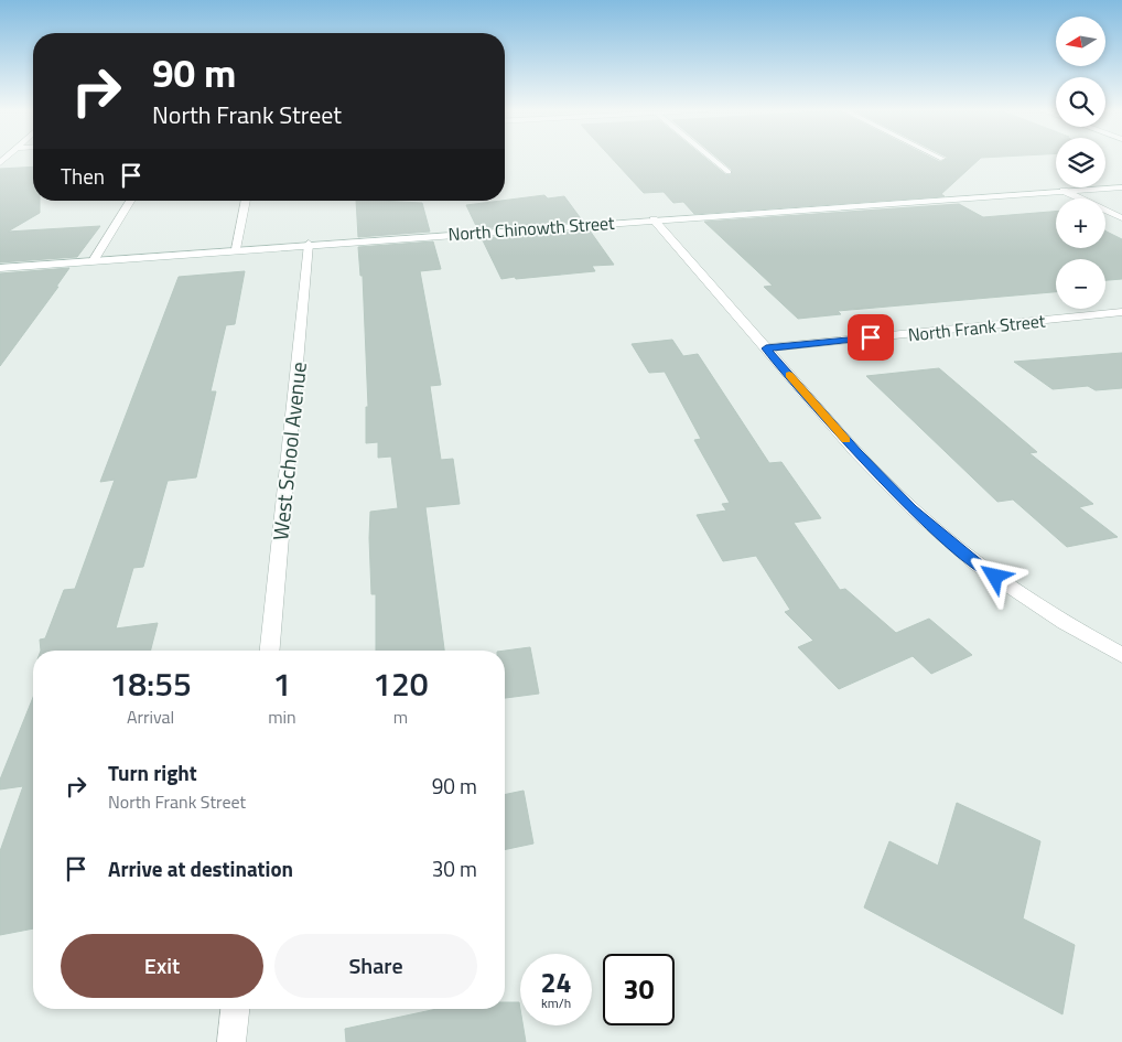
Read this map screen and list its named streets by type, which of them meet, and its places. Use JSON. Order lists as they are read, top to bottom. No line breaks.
{"streets":{"street":["North Chinowth Street","North Frank Street","West School Avenue"]},"crossings":[["North Chinowth Street","West School Avenue"]],"north":"left","page":{"map_buttons":["+","−"],"turn":["90 m","North Frank Street"],"then":"Then","eta":["18:55","Arrival","1","min","120","m"],"list":[{"name":"Turn right","note":"North Frank Street","value":"90 m"},{"name":"Arrive at destination","value":"30 m"}],"buttons":["Exit","Share"],"speed":"24 km/h","limit":"30"}}
